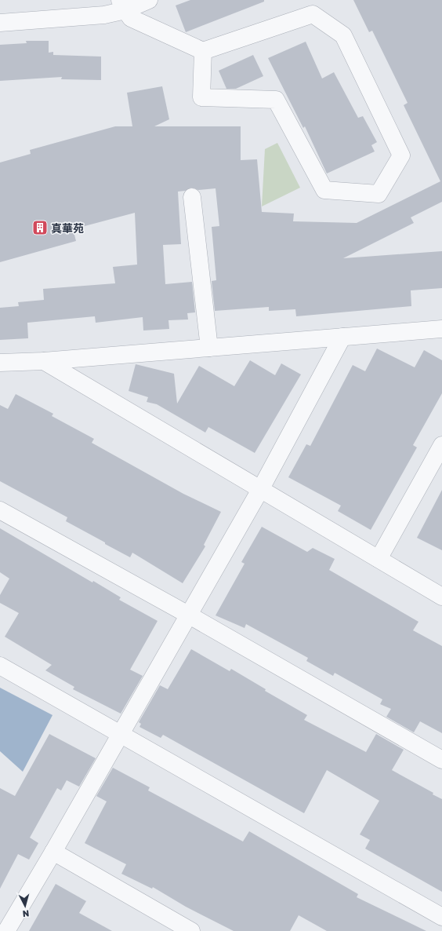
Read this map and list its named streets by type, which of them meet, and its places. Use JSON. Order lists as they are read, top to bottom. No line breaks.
{"places":{"building":["真華苑"]},"north":"bottom"}
